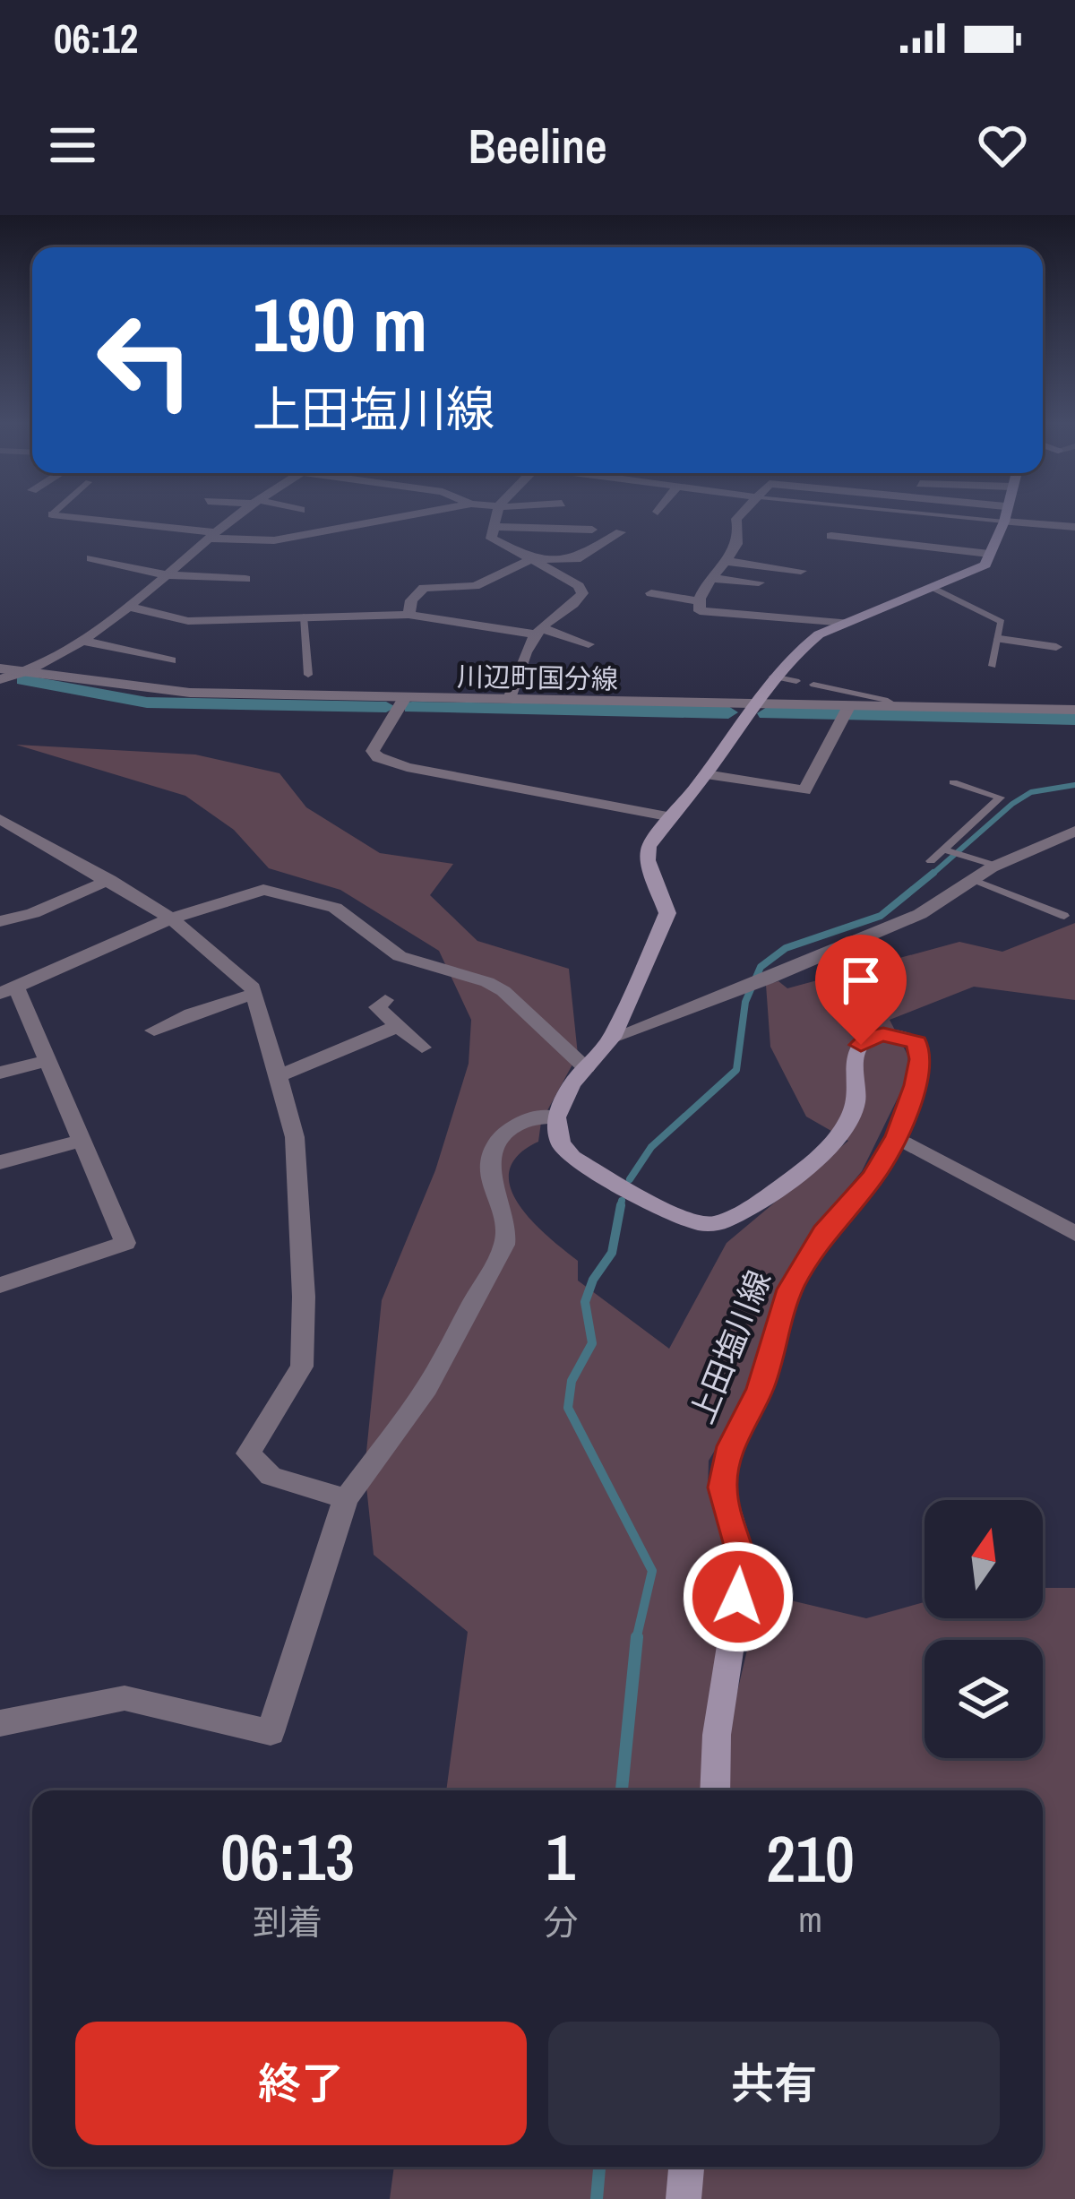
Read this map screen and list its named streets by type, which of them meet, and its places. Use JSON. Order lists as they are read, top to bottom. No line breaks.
{"streets":{"main road":["上田塩川線"],"street":["川辺町国分線"]},"north":"top","page":{"status":"06:12","header":"Beeline","turn":["190 m","上田塩川線"],"eta":["06:13","到着","1","分","210","m"],"buttons":["終了","共有"]}}
